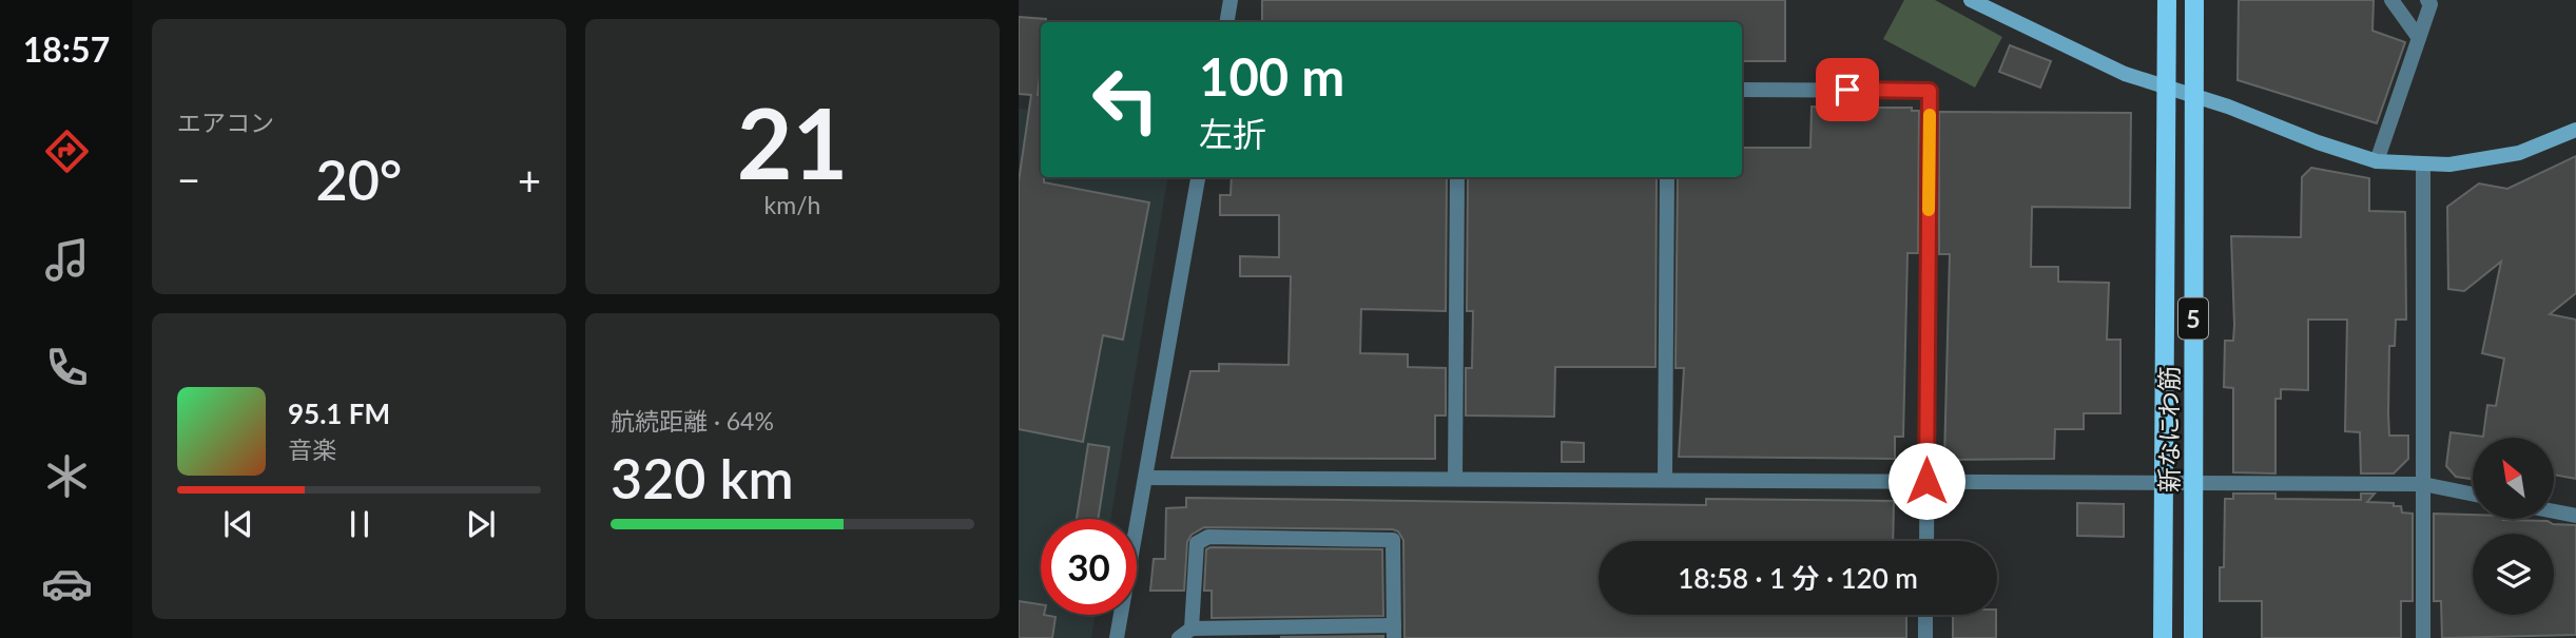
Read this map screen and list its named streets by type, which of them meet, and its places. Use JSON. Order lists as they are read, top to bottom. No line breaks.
{"streets":{"main road":["5","新なにわ筋"]},"north":"top left","page":{"tabs":"18:57","tile":["エアコン",["21","km/h"],["航続距離 · 64%","320 km"]],"turn":["100 m","左折"],"heat":["−","20°","+"],"song":["95.1 FM","音楽"],"limit":"30","trip":"18:58 · 1 分 · 120 m"}}
